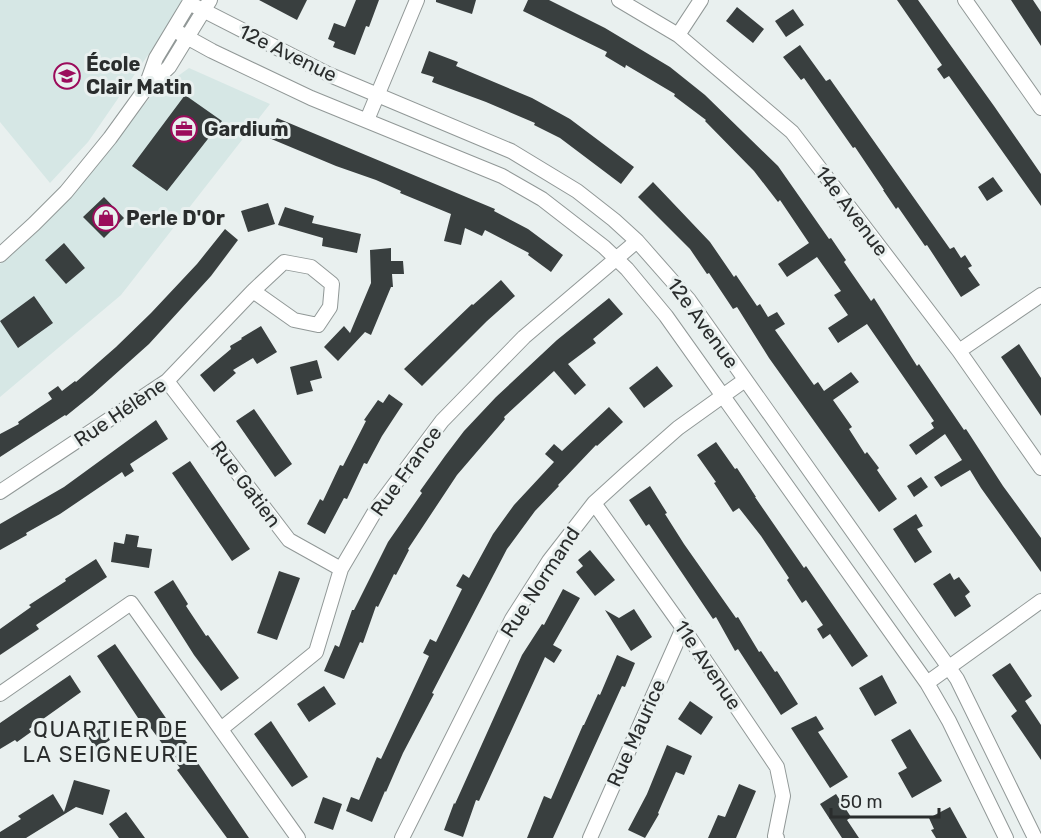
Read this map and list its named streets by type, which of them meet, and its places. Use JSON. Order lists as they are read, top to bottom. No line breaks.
{"streets":{"street":["12e Avenue","14e Avenue","Rue Hélène","Rue France","Rue Gatien","Rue Normand","11e Avenue","Rue Maurice"]},"crossings":[["12e Avenue","Rue France"],["12e Avenue","Rue Normand"],["Rue Hélène","Rue Gatien"],["Rue France","Rue Gatien"],["Rue Normand","11e Avenue"],["11e Avenue","Rue Maurice"]],"districts":["QUARTIER DE LA SEIGNEURIE"],"places":{"school or university":["École Clair Matin"],"office":["Gardium"],"shop":["Perle D'Or"]},"scale_bar":"50 m"}
